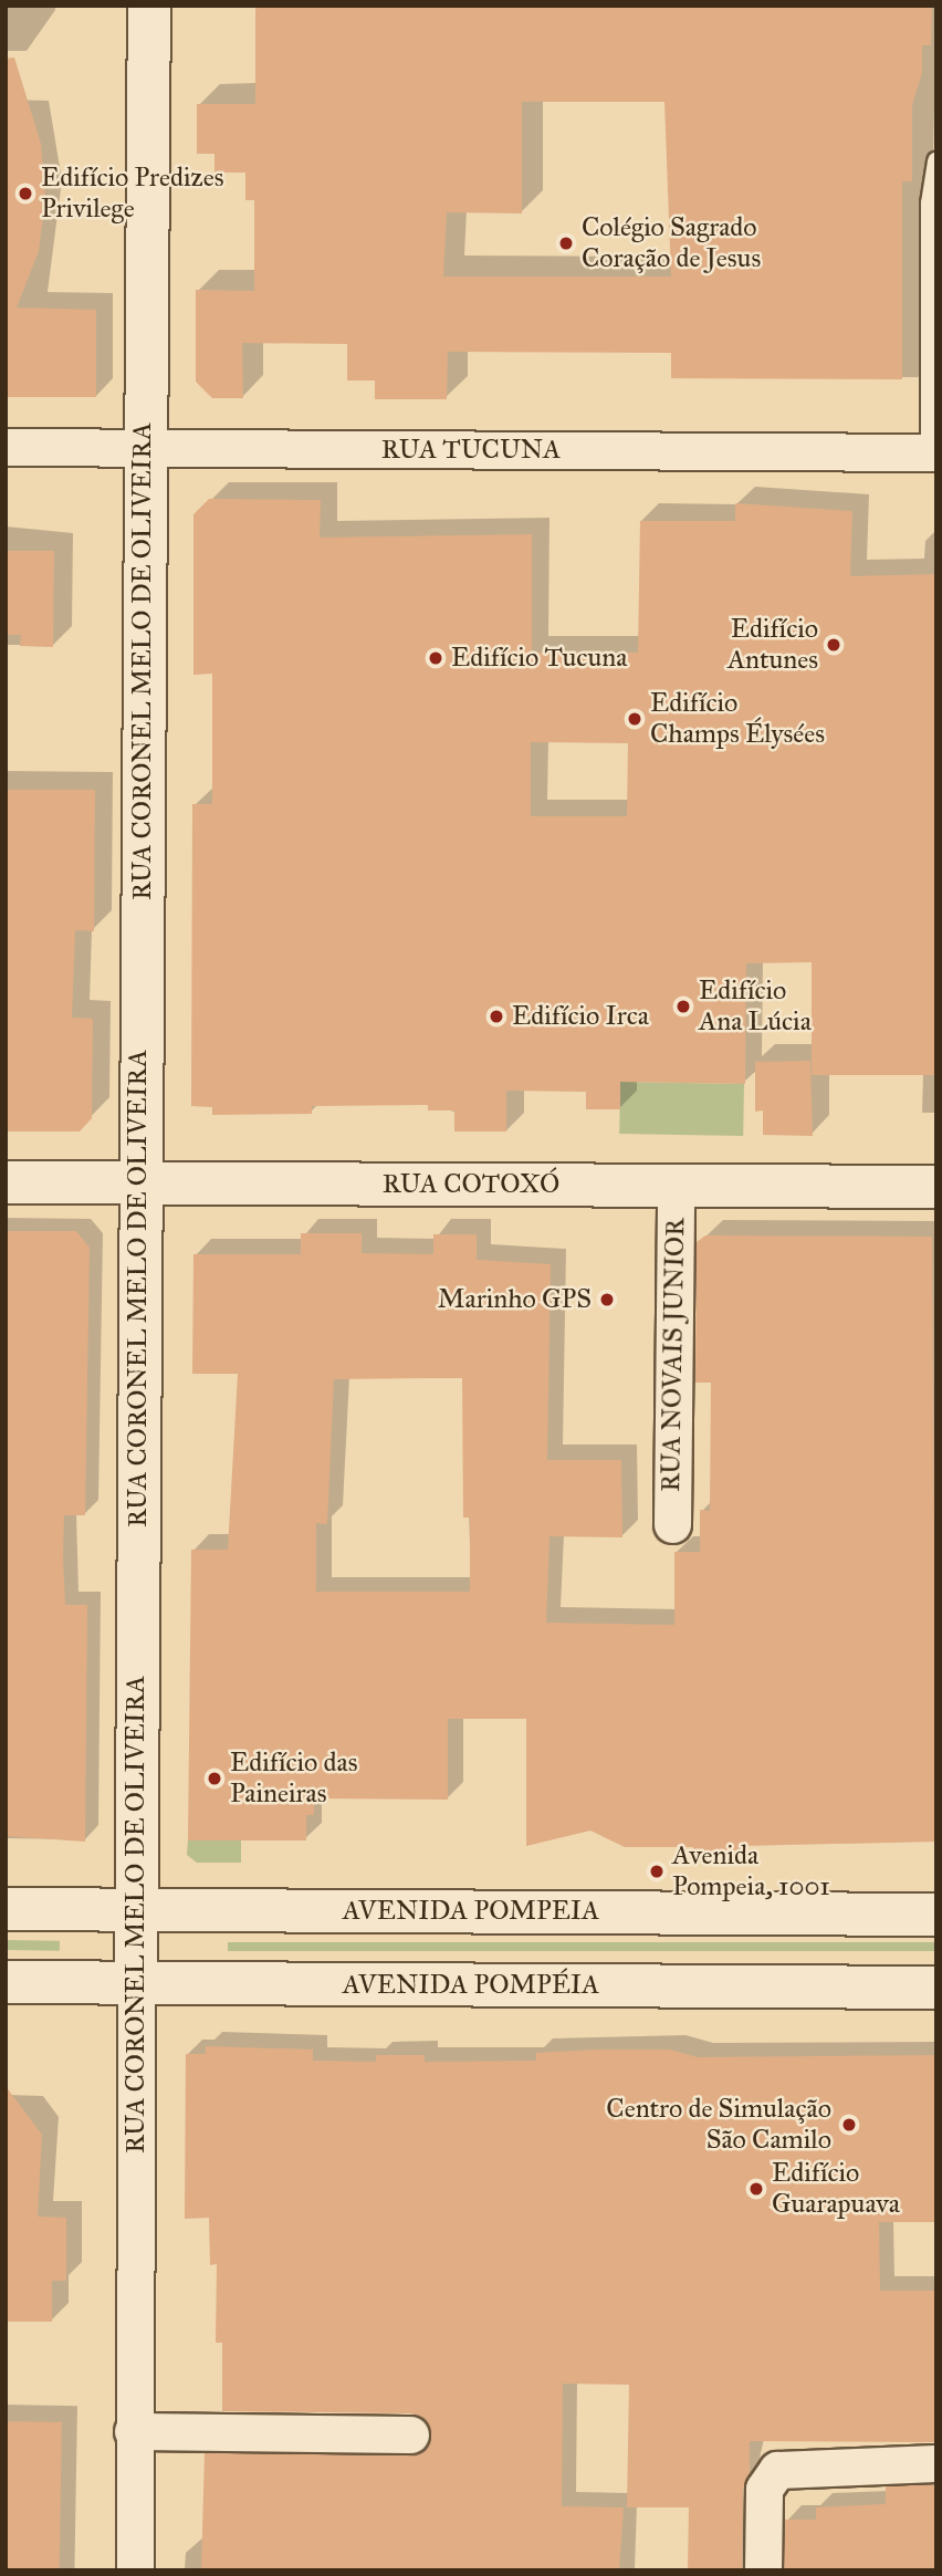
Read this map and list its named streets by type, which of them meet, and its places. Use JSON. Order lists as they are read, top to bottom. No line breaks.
{"streets":{"street":["RUA TUCUNA","RUA CORONEL MELO DE OLIVEIRA","RUA COTOXÓ","RUA NOVAIS JUNIOR","AVENIDA POMPEIA","AVENIDA POMPÉIA"]},"crossings":[["RUA TUCUNA","RUA CORONEL MELO DE OLIVEIRA"],["RUA CORONEL MELO DE OLIVEIRA","RUA COTOXÓ"],["RUA CORONEL MELO DE OLIVEIRA","AVENIDA POMPEIA"],["RUA CORONEL MELO DE OLIVEIRA","AVENIDA POMPÉIA"],["RUA COTOXÓ","RUA NOVAIS JUNIOR"]],"places":["Edifício Predizes Privilege","Colégio Sagrado Coração de Jesus","Edifício Antunes","Edifício Tucuna","Edifício Champs Élysées","Edifício Ana Lúcia","Edifício Irca","Marinho GPS","Edifício das Paineiras","Avenida Pompeia, 1001","Centro de Simulação São Camilo","Edifício Guarapuava"]}
